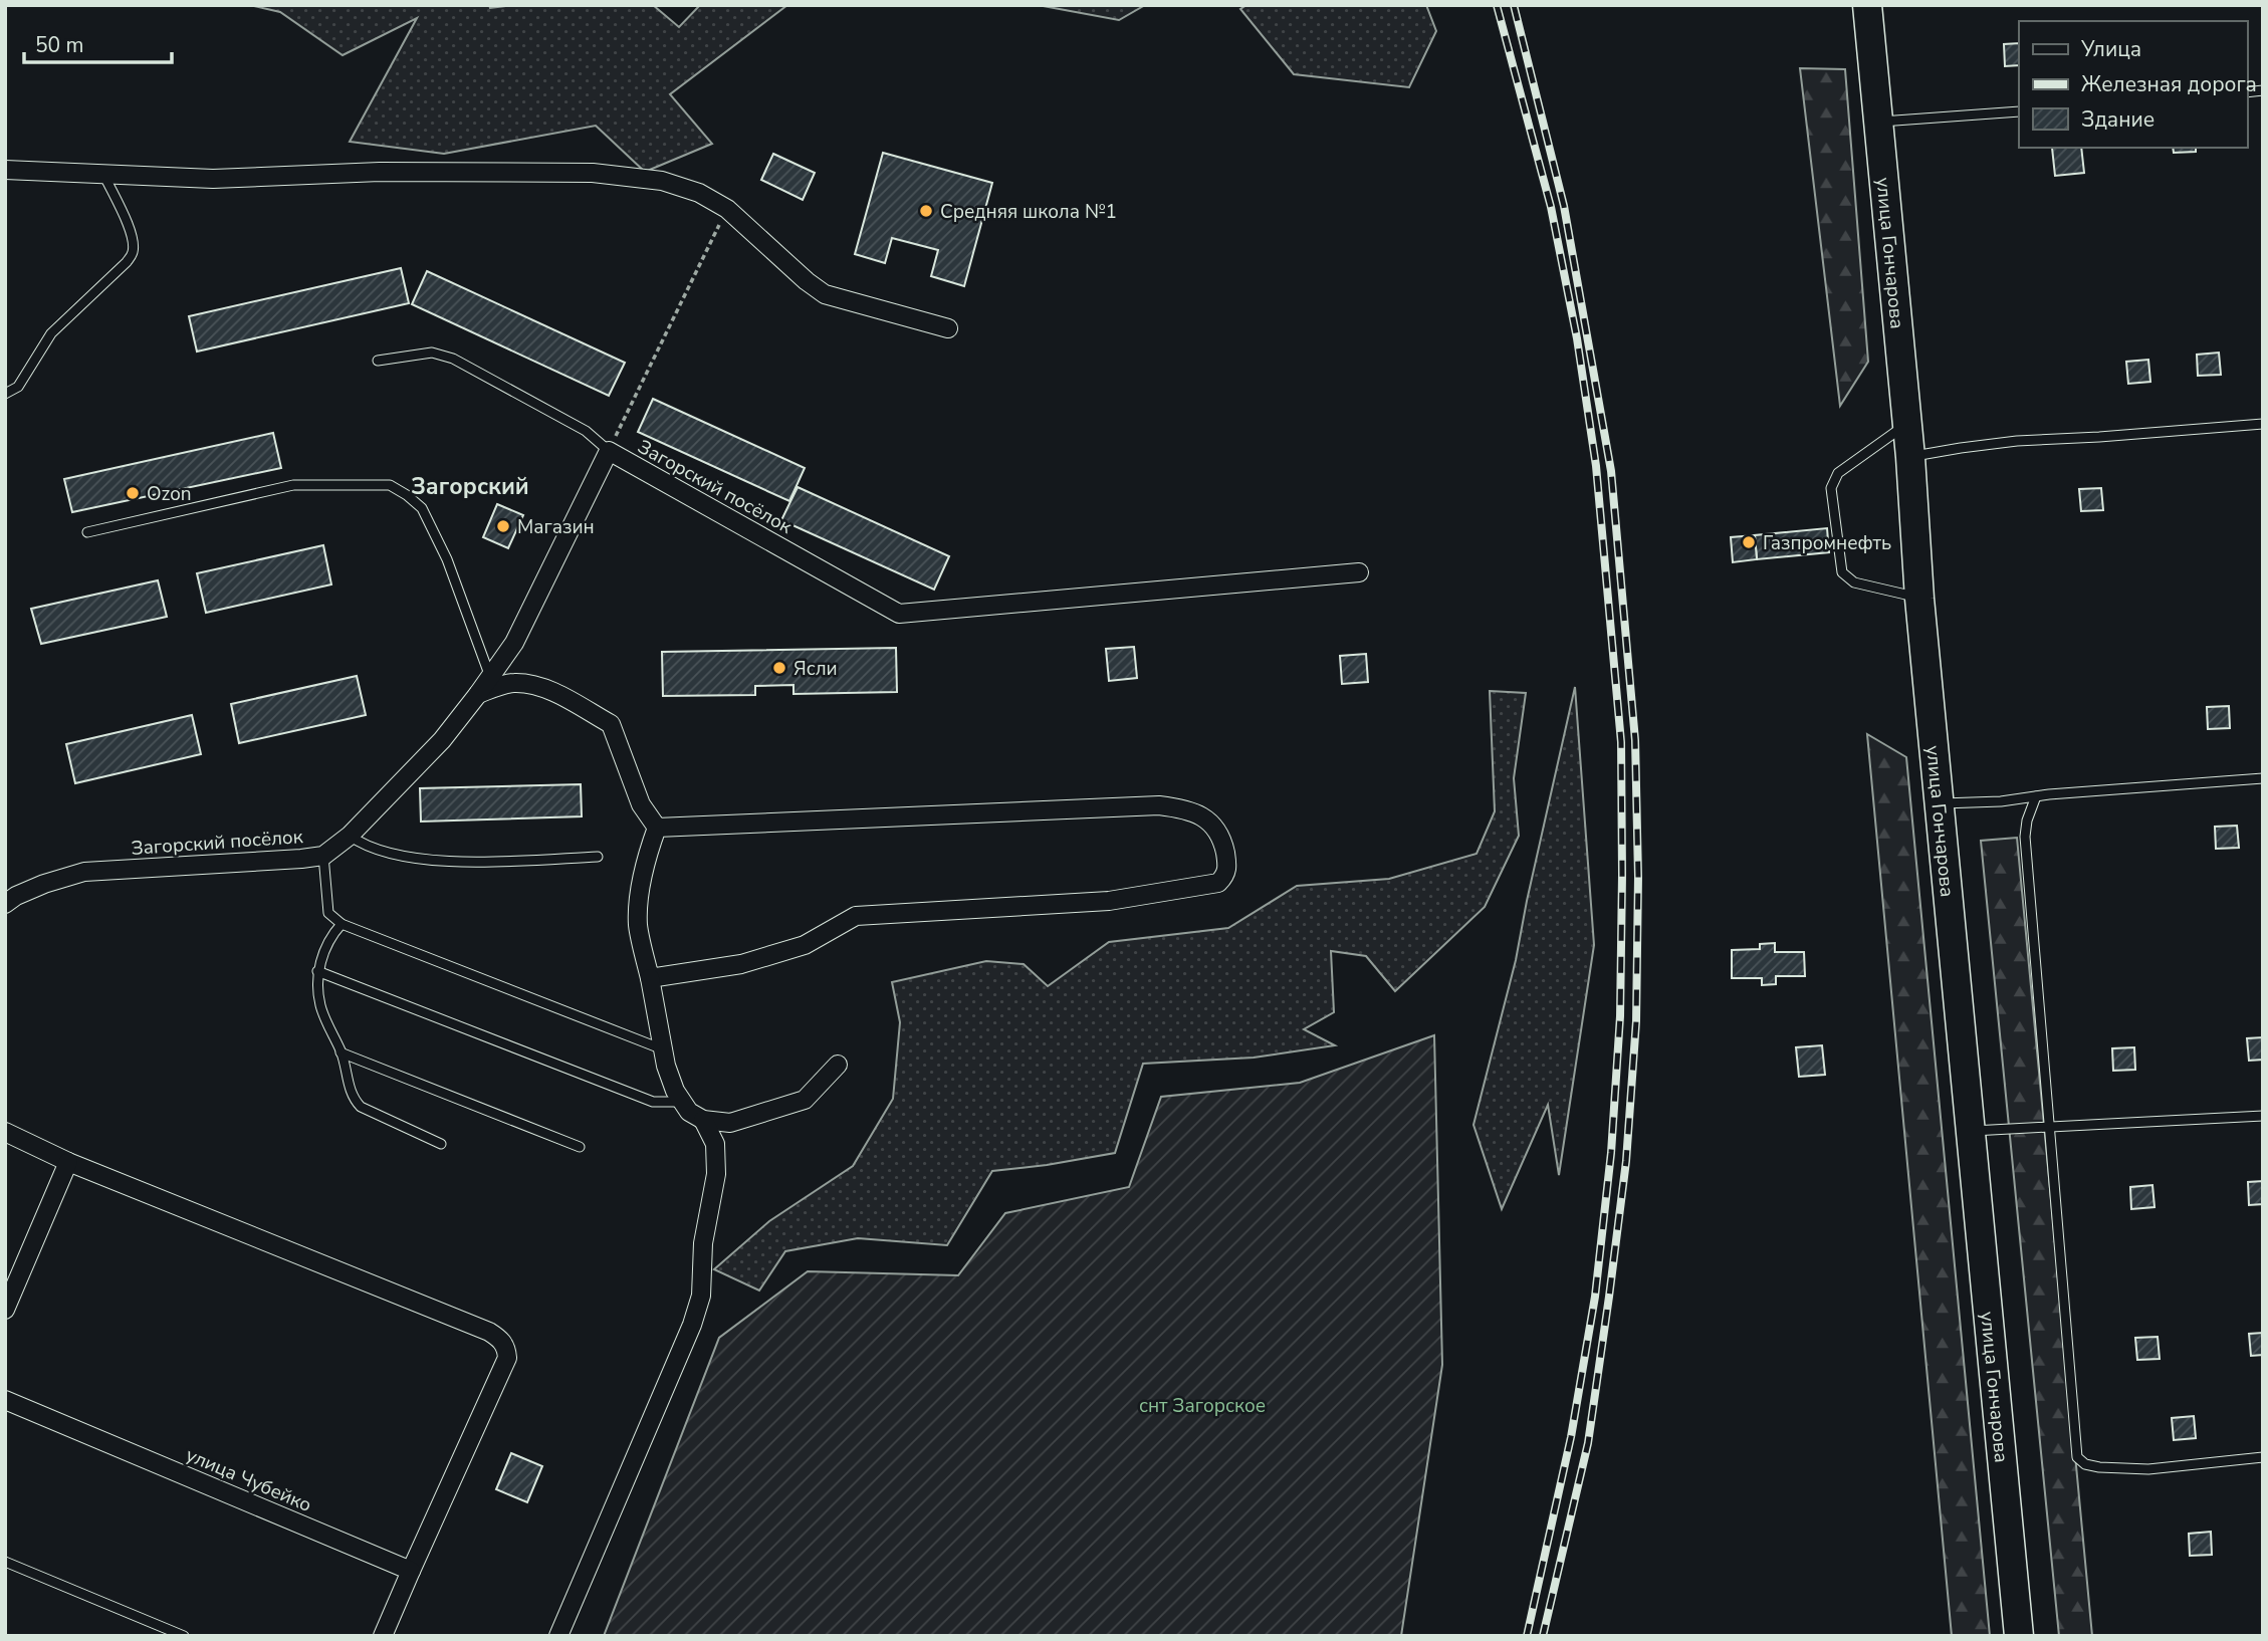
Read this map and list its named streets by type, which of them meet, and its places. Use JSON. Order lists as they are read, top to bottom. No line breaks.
{"streets":{"main road":["улица Гончарова"],"street":["Загорский посёлок","улица Чубейко"]},"districts":["Загорский"],"parks":["снт Загорское"],"places":["Средняя школа №1","Ozon","Магазин","Газпромнефть","Ясли"],"legend":["Улица","Железная дорога","Здание"],"scale_bar":"50 m"}
